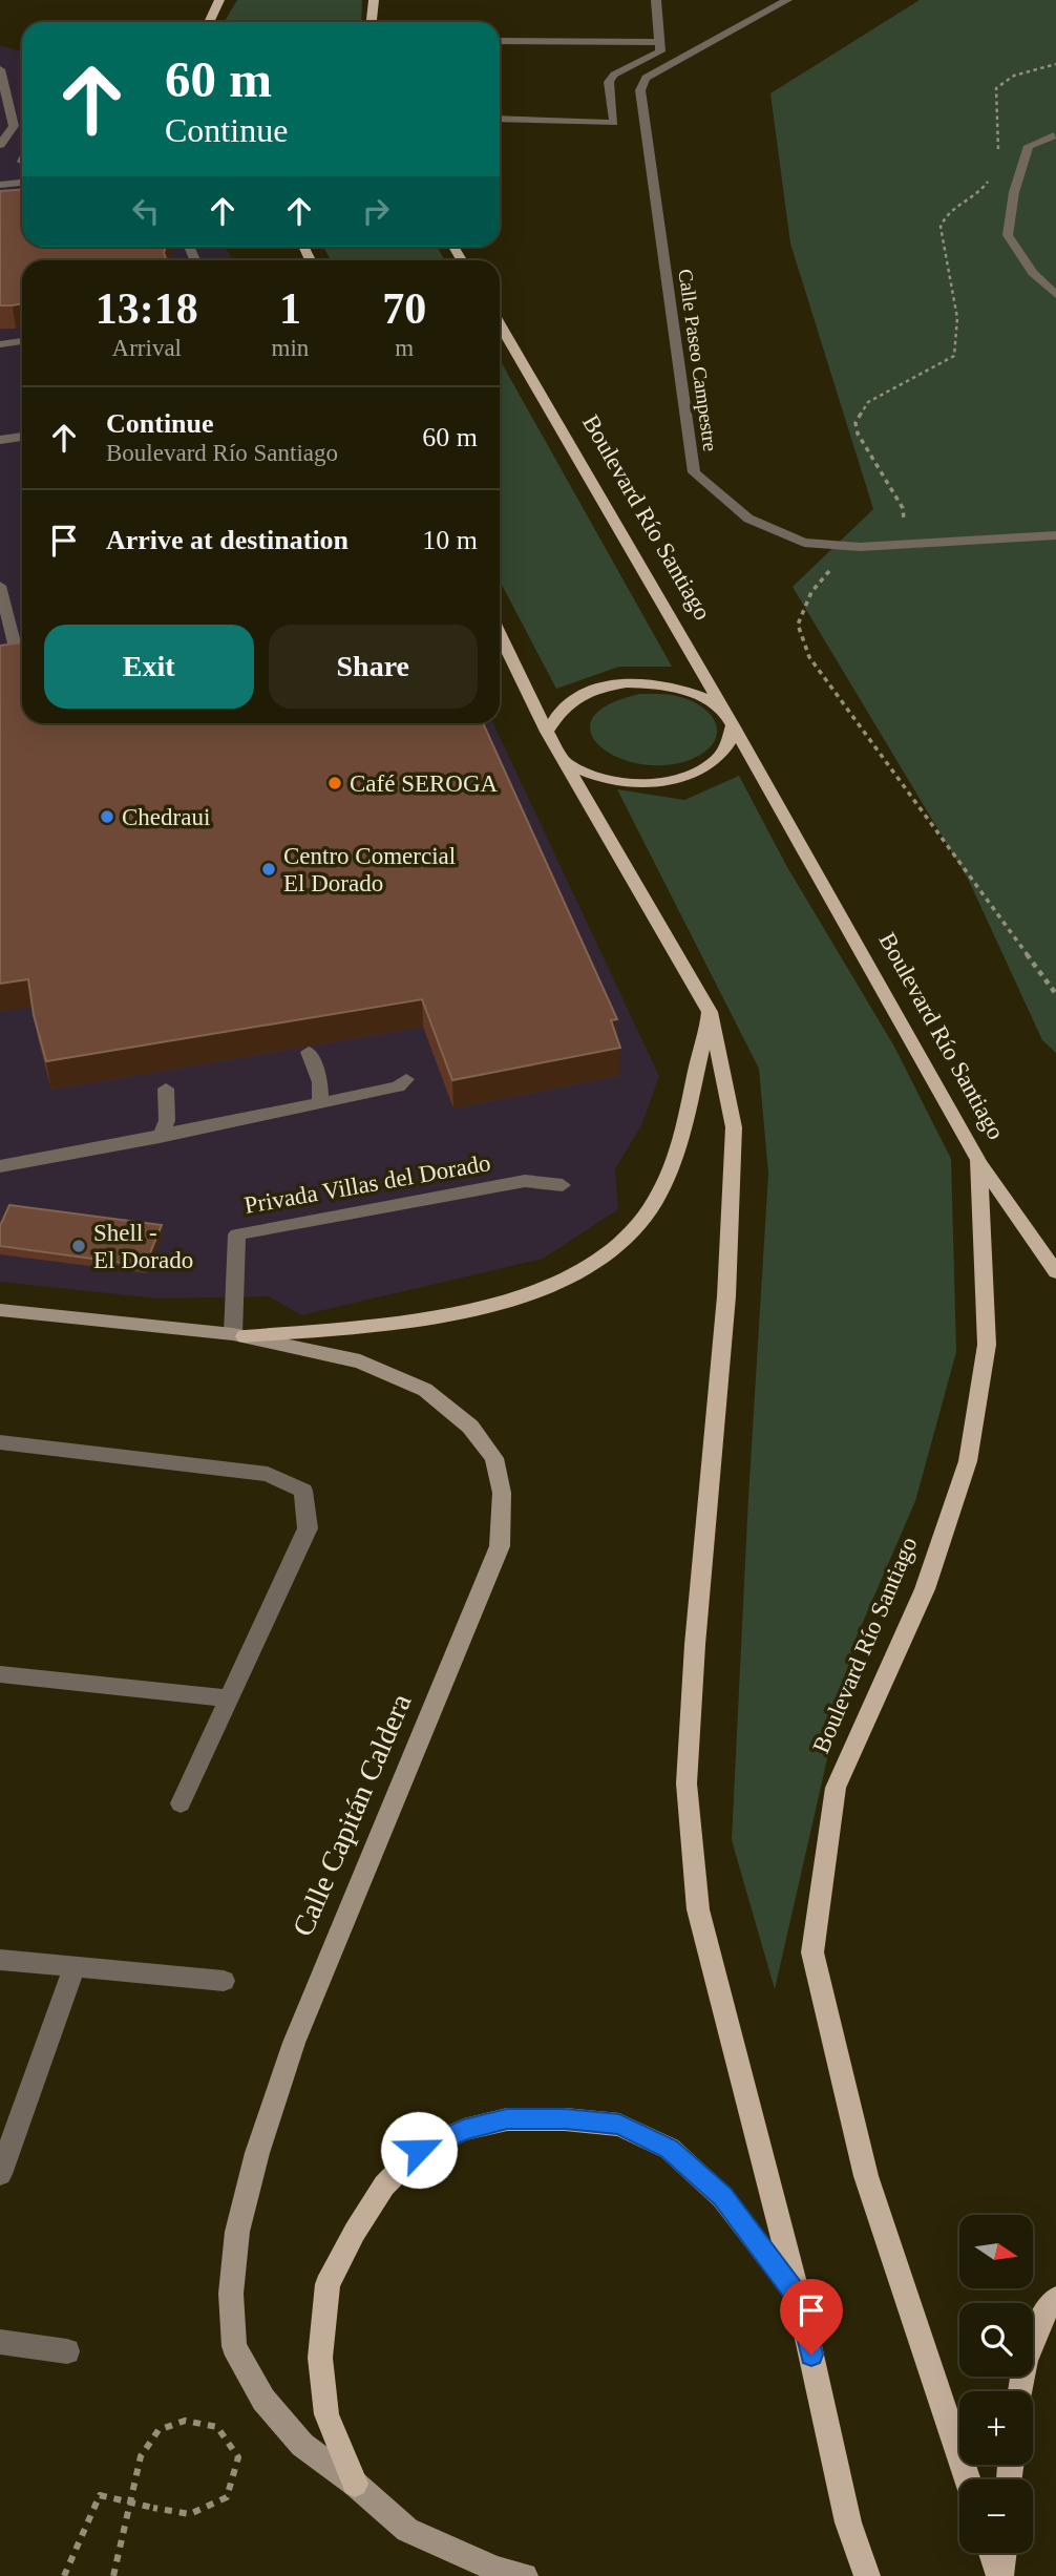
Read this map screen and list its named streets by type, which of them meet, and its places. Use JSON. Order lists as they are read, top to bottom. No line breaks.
{"streets":{"main road":["Boulevard Río Santiago","Calle Capitán Caldera"],"street":["Calle Paseo Campestre","Privada Villas del Dorado"]},"crossings":[["Privada Villas del Dorado","Calle Capitán Caldera"]],"places":["Café SEROGA","Chedraui","Centro Comercial El Dorado","Shell - El Dorado"],"north":"right","page":{"turn":["60 m","Continue"],"eta":["13:18","Arrival","1","min","70","m"],"list":[{"name":"Continue","note":"Boulevard Río Santiago","value":"60 m"},{"name":"Arrive at destination","value":"10 m"}],"buttons":["Exit","Share"],"map_buttons":["+","−"]}}
